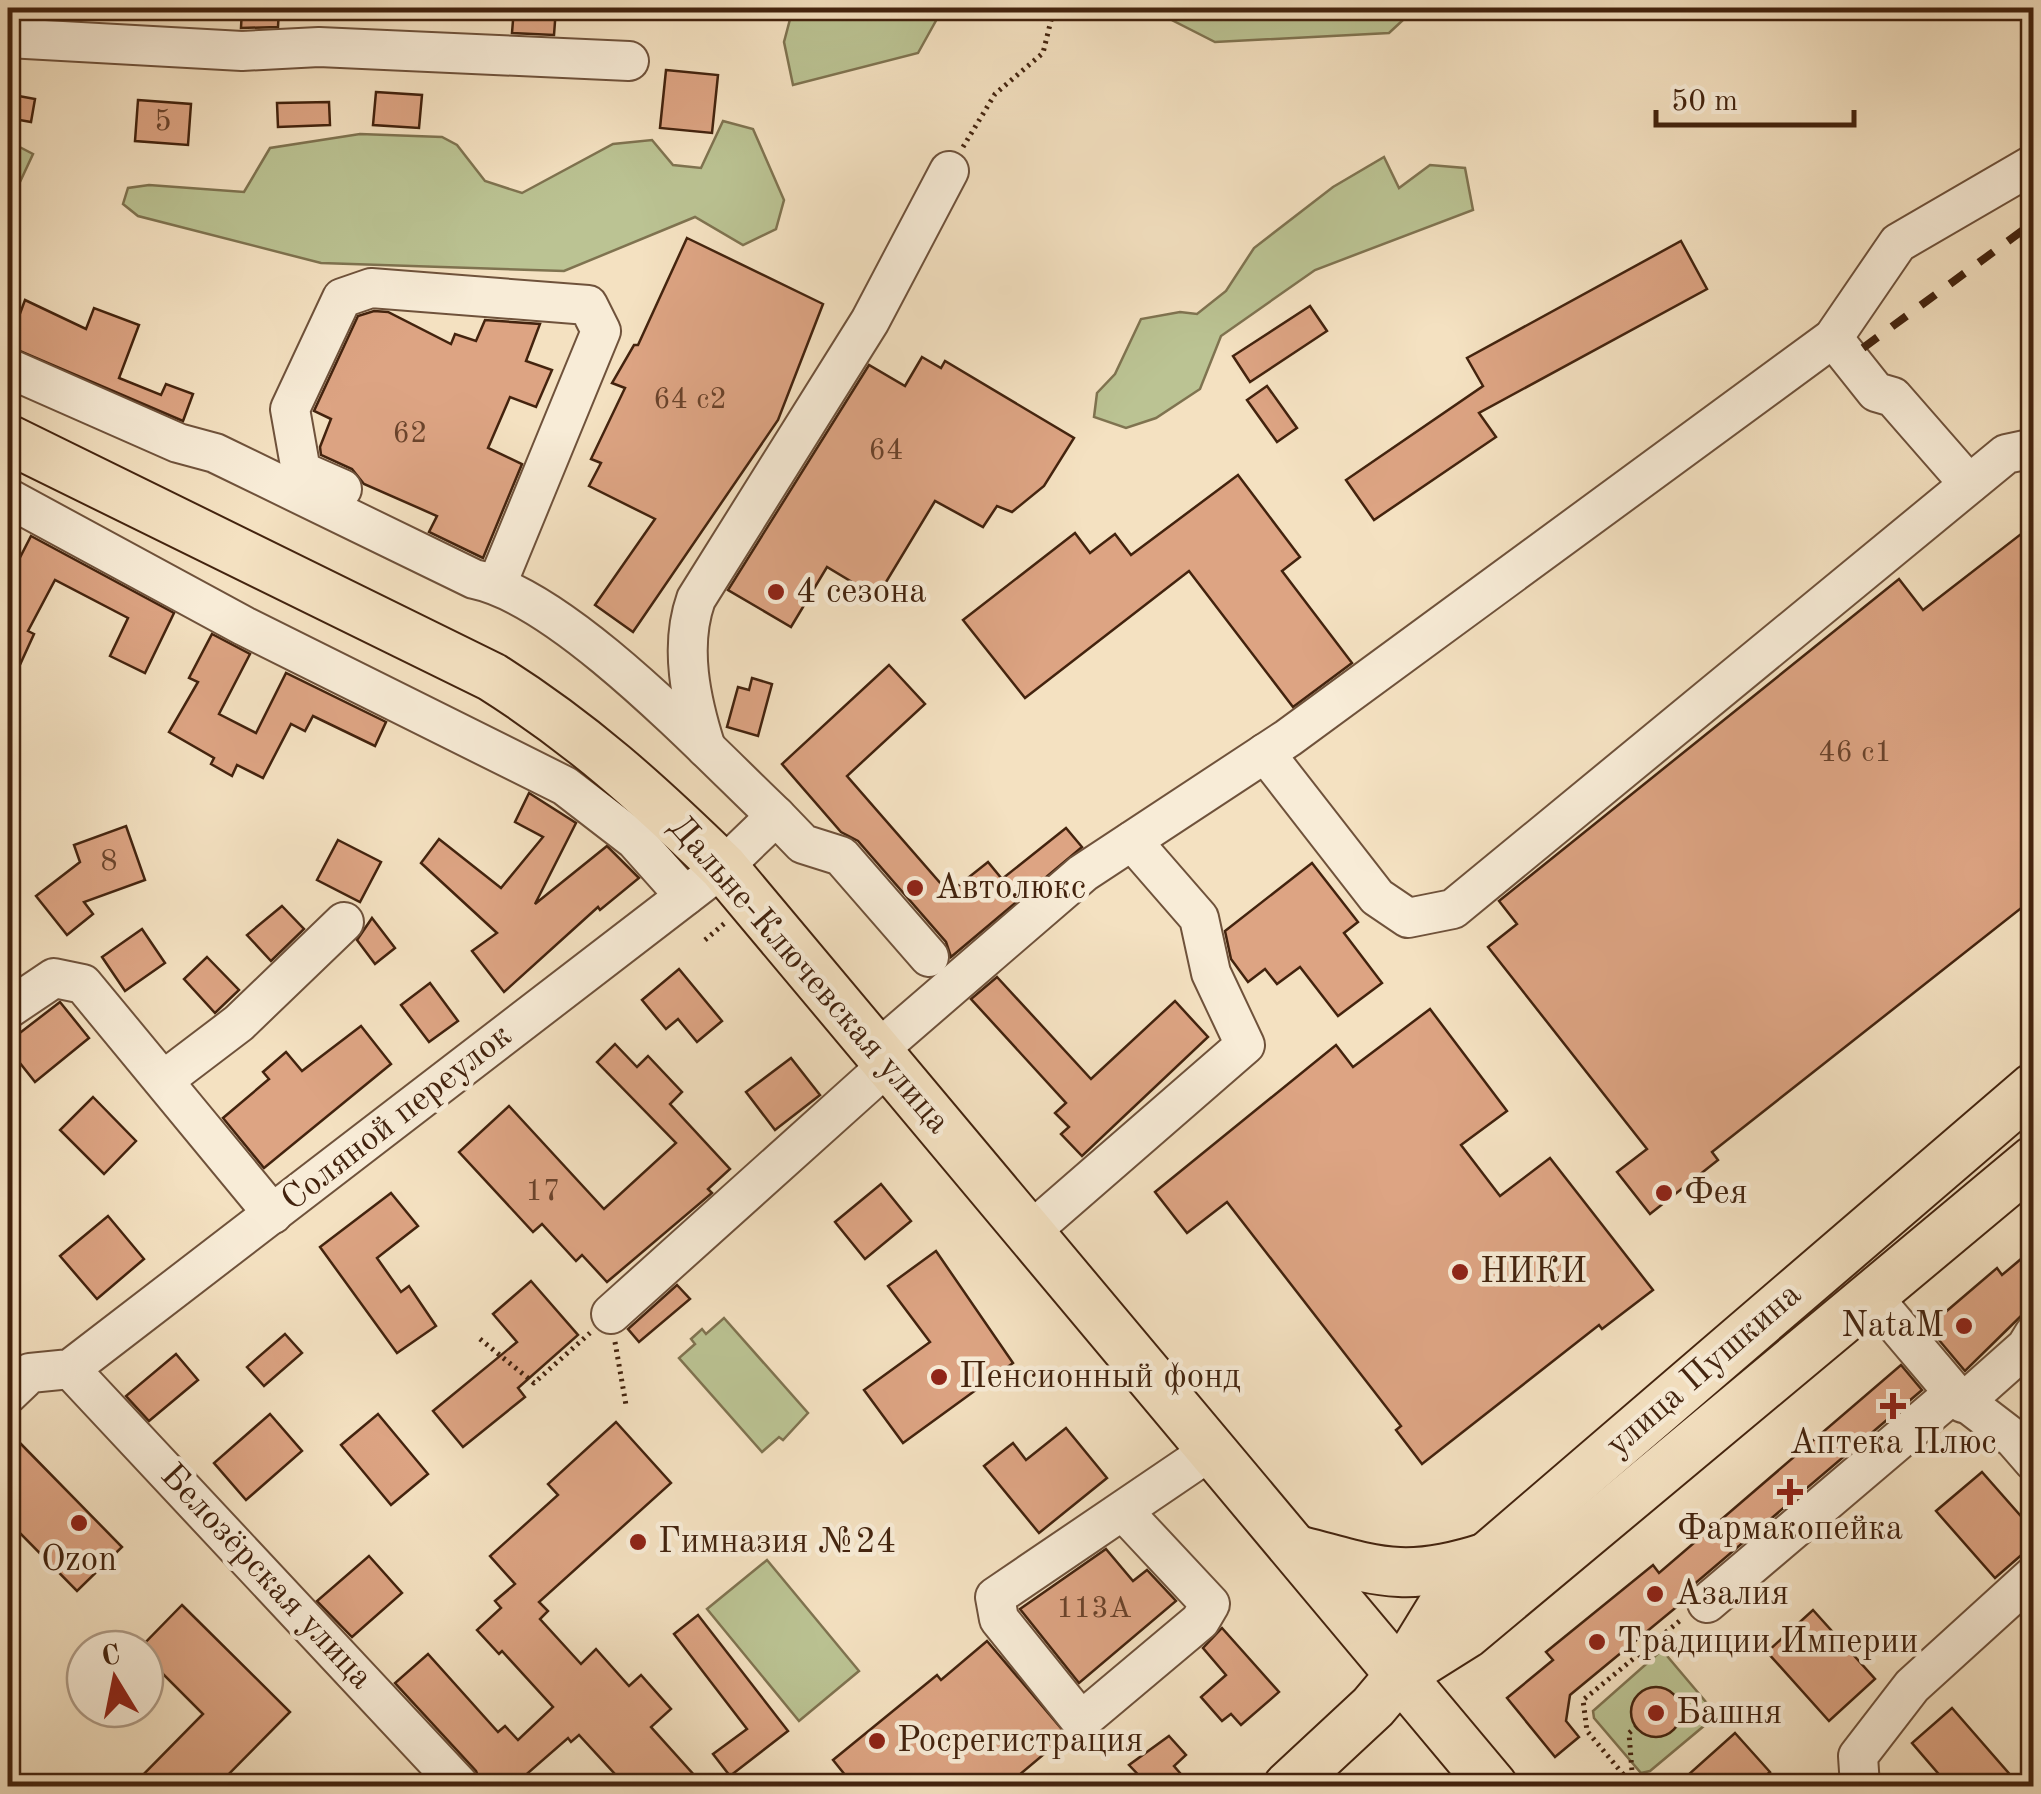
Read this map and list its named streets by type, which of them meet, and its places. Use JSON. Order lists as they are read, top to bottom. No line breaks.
{"streets":{"main road":["Дальне-Ключевская улица","улица Пушкина"],"street":["Соляной переулок","Белозёрская улица"]},"crossings":[["Дальне-Ключевская улица","Соляной переулок"],["Дальне-Ключевская улица","улица Пушкина"],["Соляной переулок","Белозёрская улица"]],"places":{"other":["4 сезона","Автолюкс","Фея","НИКИ","NataM","Пенсионный фонд","Ozon","Гимназия №24","Азалия","Традиции Империи","Башня","Росрегистрация"],"health":["Аптека Плюс","Фармакопейка"]},"house_numbers":["5","64 с2","62","64","46 с1","8","17","113А"],"scale_bar":"50 m","north":"top"}
